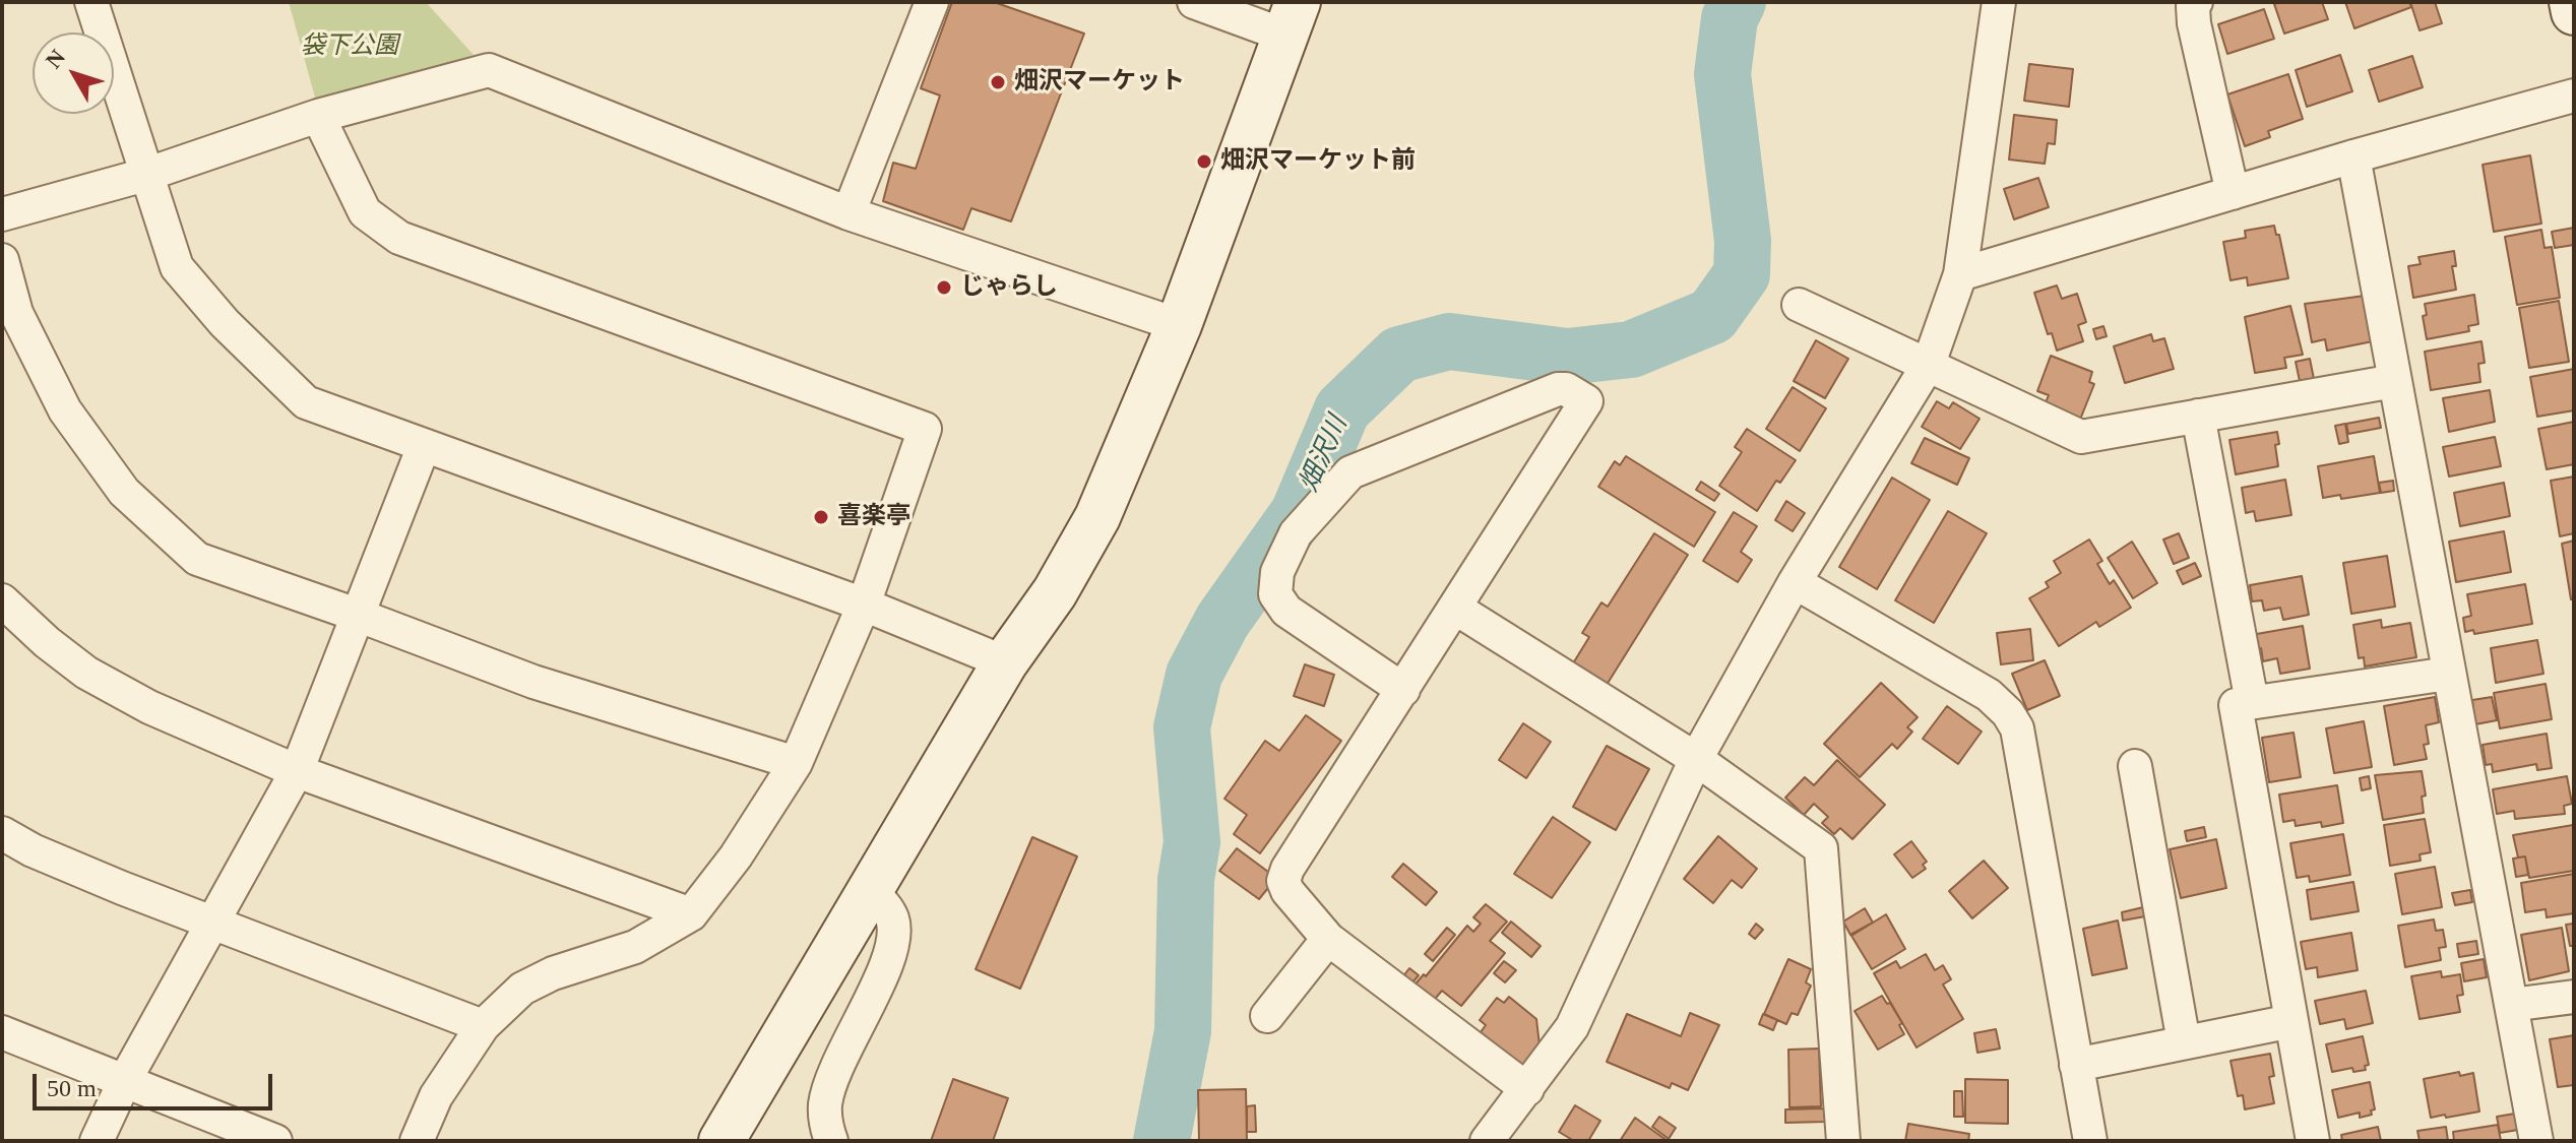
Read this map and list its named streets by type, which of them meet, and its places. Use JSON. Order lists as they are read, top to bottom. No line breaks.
{"water":["畑沢川"],"parks":["袋下公園"],"places":["畑沢マーケット","畑沢マーケット前","じゃらし","喜楽亭"],"scale_bar":"50 m","north":"top left"}
